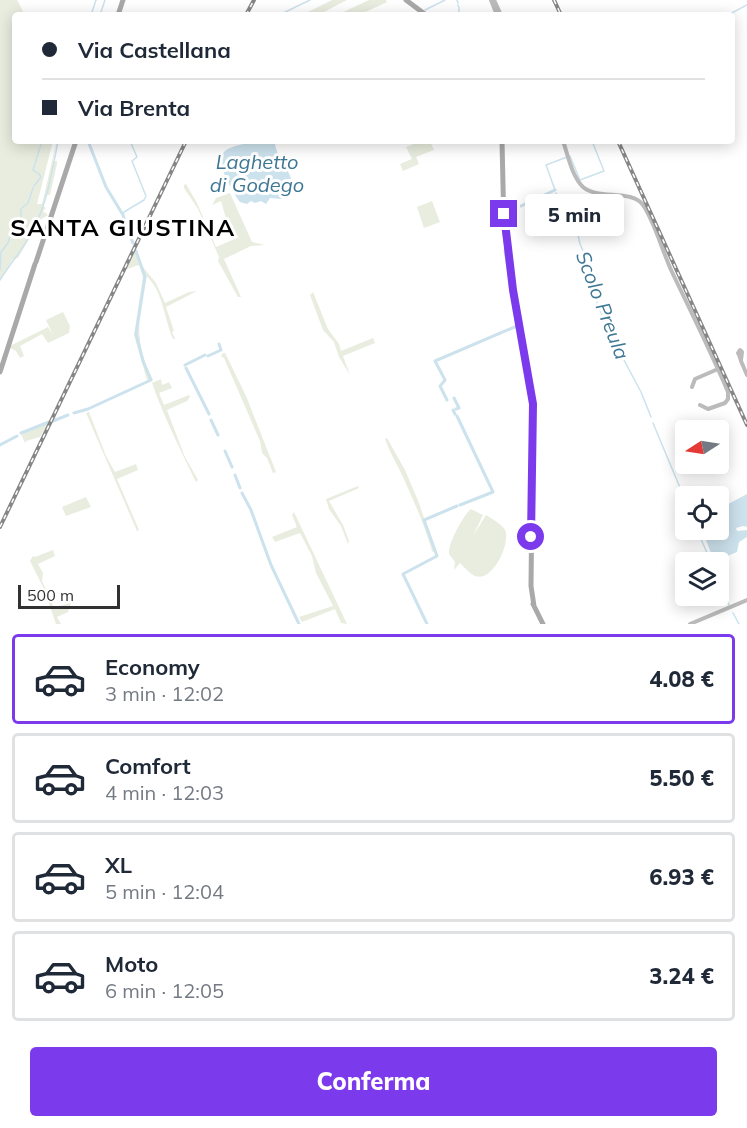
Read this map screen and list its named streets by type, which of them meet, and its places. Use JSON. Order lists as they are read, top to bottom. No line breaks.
{"districts":["SANTA GIUSTINA"],"water":["Laghetto di Godego","Scolo Preula"],"scale_bar":"500 m","north":"left","page":{"banner":["Via Castellana","Via Brenta"],"bubble":"5 min","scale":"500 m","list":[{"name":"Economy","note":"3 min · 12:02","value":"4.08 €"},{"name":"Comfort","note":"4 min · 12:03","value":"5.50 €"},{"name":"XL","note":"5 min · 12:04","value":"6.93 €"},{"name":"Moto","note":"6 min · 12:05","value":"3.24 €"}],"buttons":"Conferma"}}
